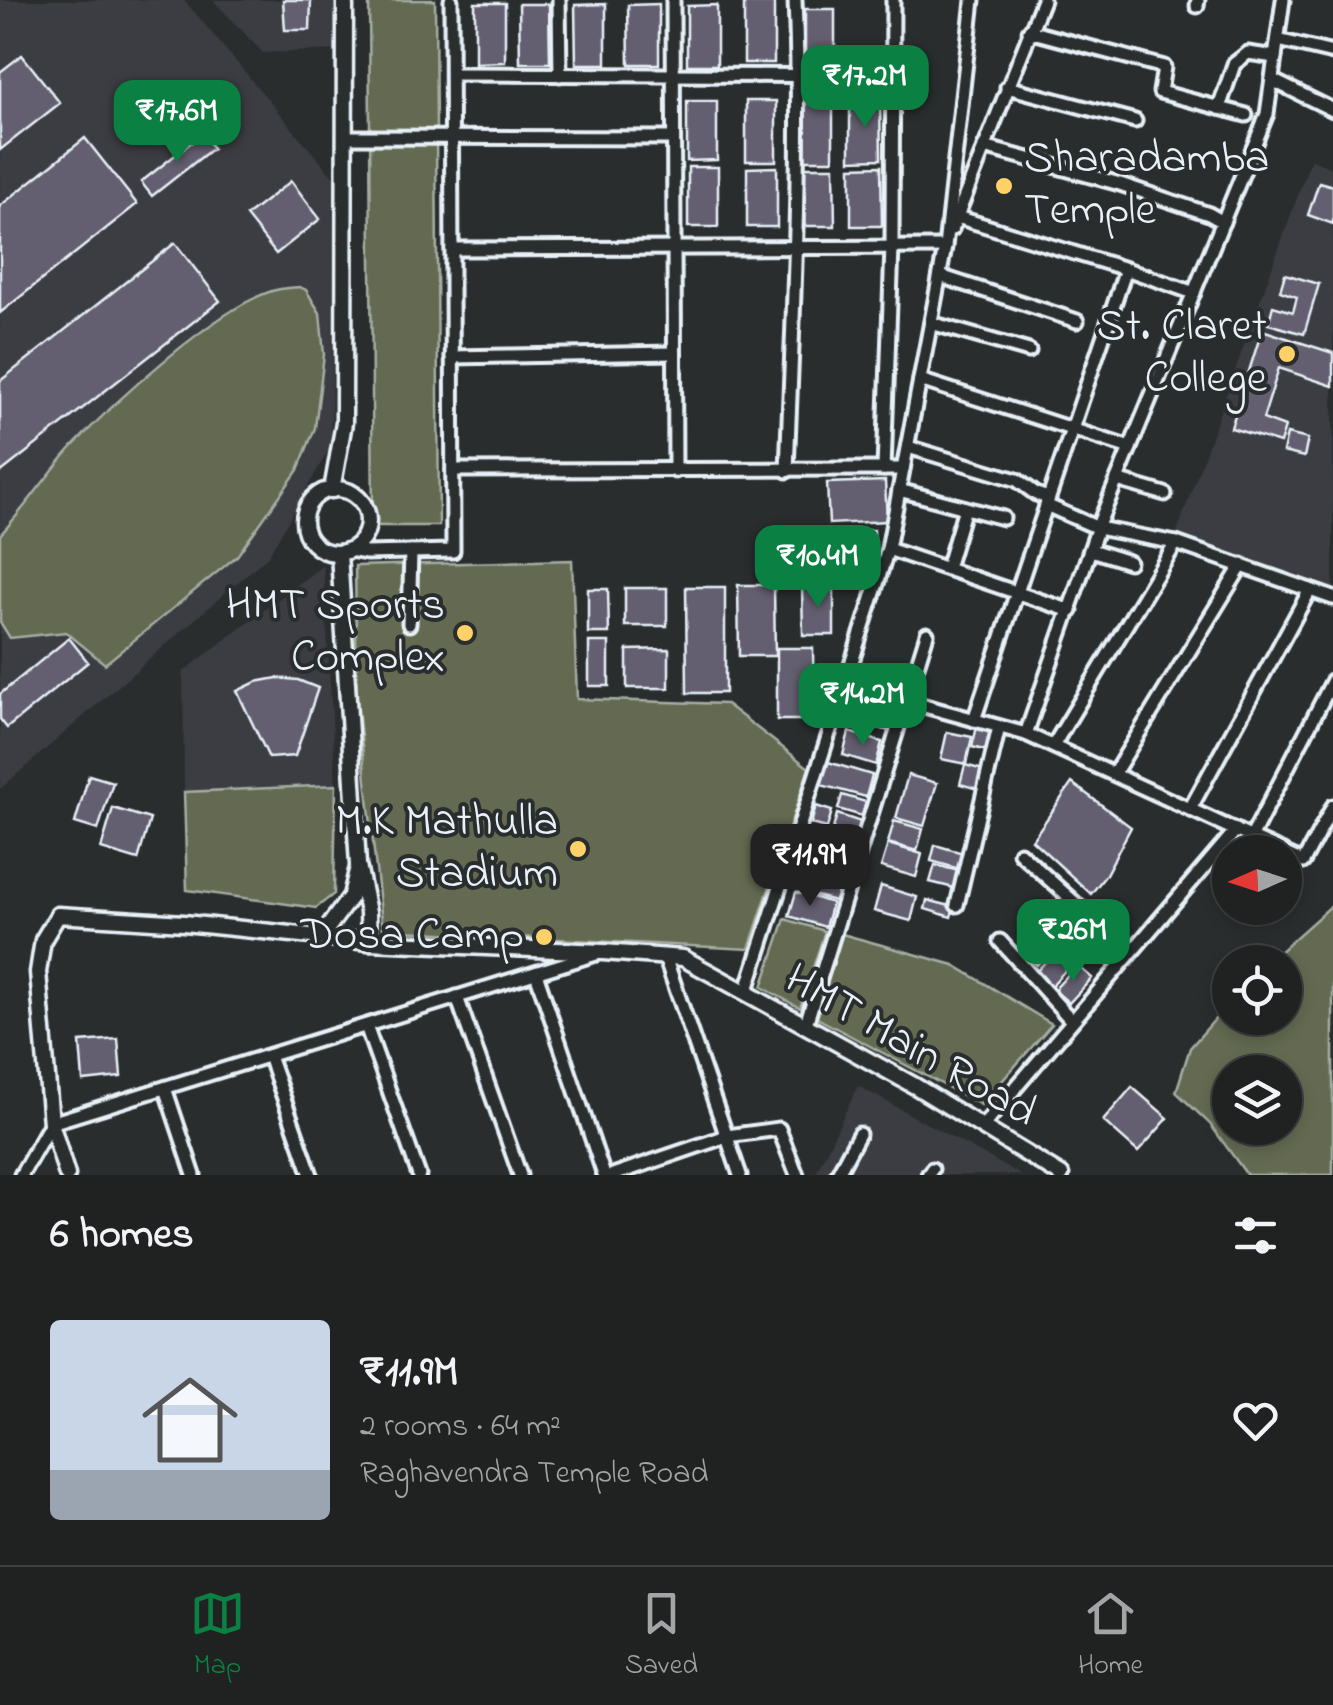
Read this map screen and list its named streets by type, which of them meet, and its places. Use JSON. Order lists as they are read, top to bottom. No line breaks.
{"streets":{"street":["HMT Main Road"]},"places":["Sharadamba Temple","St. Claret College","HMT Sports Complex","M.K Mathulla Stadium","Dosa Camp"],"north":"left","page":{"price":["₹17.2M","₹17.6M","₹10.4M","₹14.2M","₹11.9M","₹26M"],"heading":"6 homes","list":[{"name":"₹11.9M","note":"2 rooms · 64 m² · Raghavendra Temple Road"}],"tabs":["Map","Saved","Home"]}}
